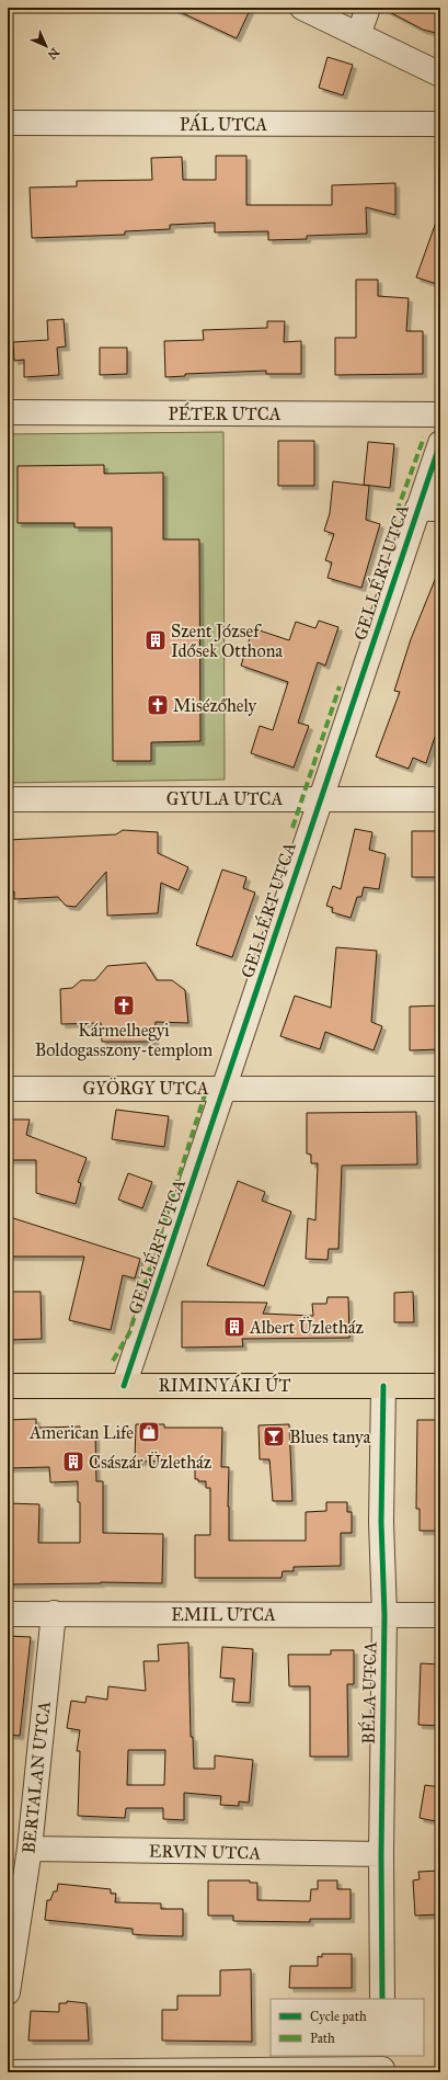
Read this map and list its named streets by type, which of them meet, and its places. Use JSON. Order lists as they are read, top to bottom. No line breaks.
{"streets":{"main road":["RIMINYÁKI ÚT"],"street":["PÁL UTCA","PÉTER UTCA","GELLÉRT UTCA","GYULA UTCA","GYÖRGY UTCA","EMIL UTCA","BÉLA UTCA","BERTALAN UTCA","ERVIN UTCA"]},"crossings":[["GELLÉRT UTCA","GYULA UTCA"],["GELLÉRT UTCA","GYÖRGY UTCA"],["GELLÉRT UTCA","RIMINYÁKI ÚT"],["RIMINYÁKI ÚT","BÉLA UTCA"],["EMIL UTCA","BÉLA UTCA"],["EMIL UTCA","BERTALAN UTCA"],["BÉLA UTCA","ERVIN UTCA"],["BERTALAN UTCA","ERVIN UTCA"]],"places":{"building":["Szent József Idősek Otthona","Albert Üzletház","Császár Üzletház"],"church":["Misézőhely","Kármelhegyi Boldogasszony-templom"],"shop":["American Life"],"bar":["Blues tanya"]},"legend":["Cycle path","Path"],"north":"bottom right"}
